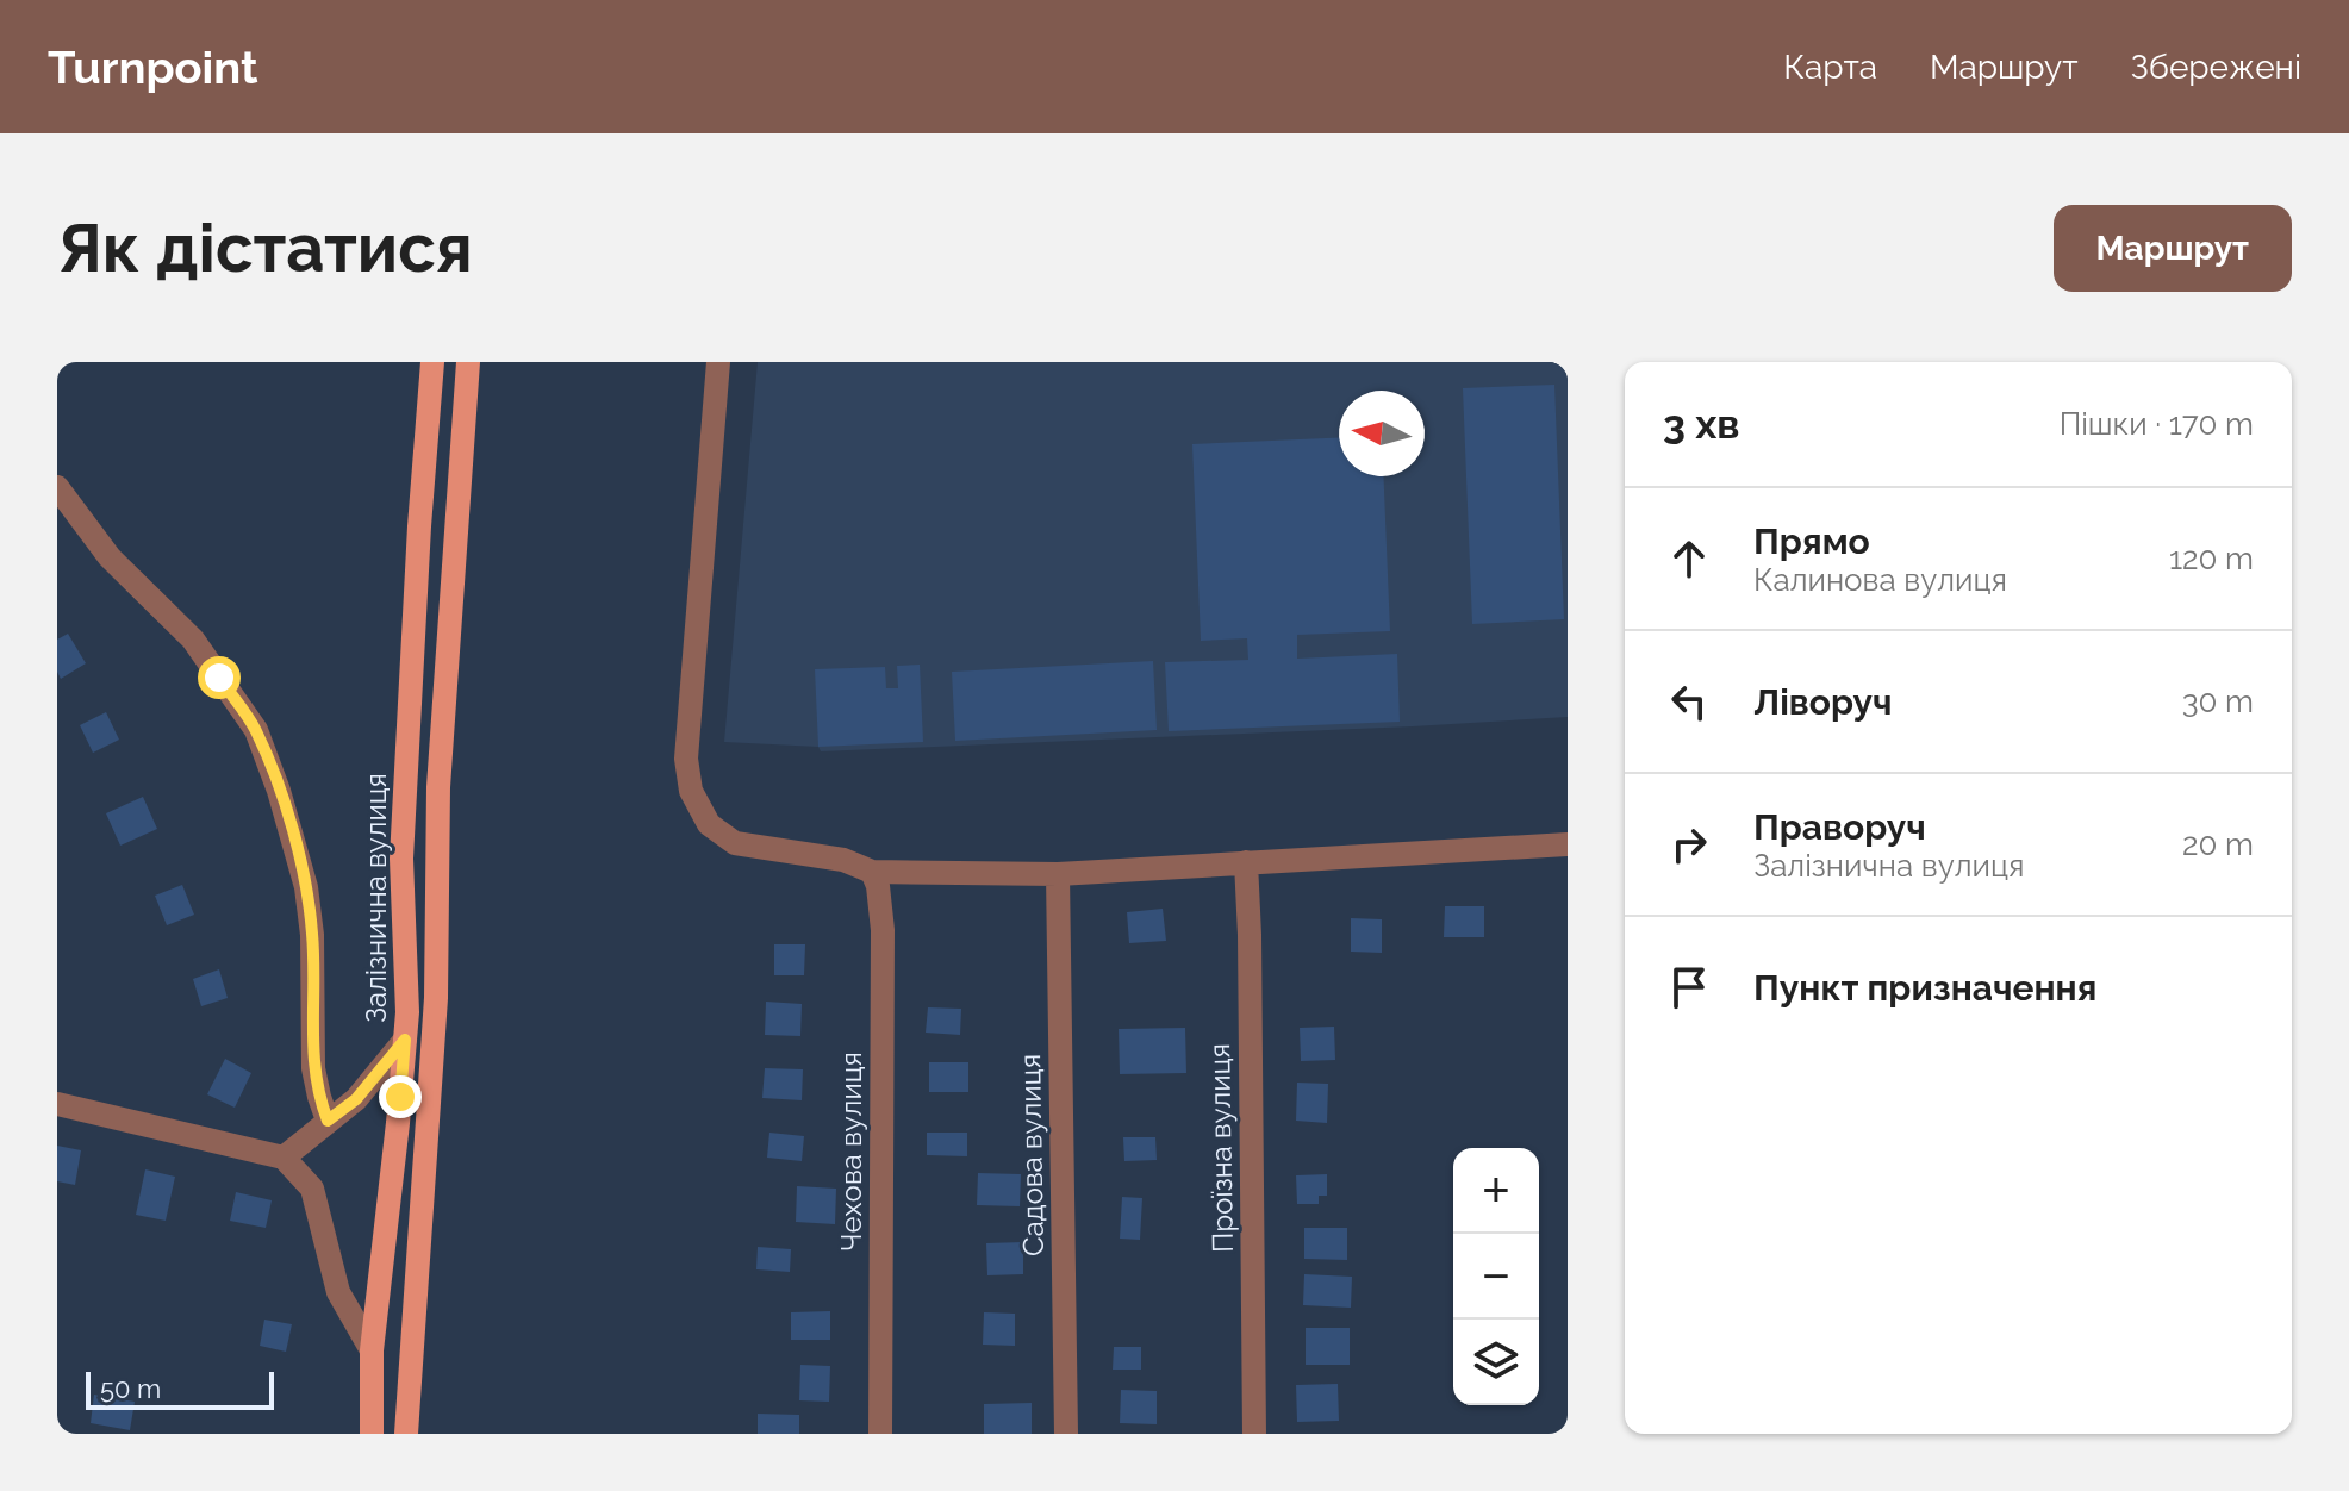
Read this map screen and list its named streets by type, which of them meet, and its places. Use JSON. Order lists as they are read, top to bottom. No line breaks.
{"streets":{"main road":["Залізнична вулиця"],"street":["Проїзна вулиця","Чехова вулиця","Садова вулиця"]},"scale_bar":"50 m","north":"left","page":{"header":"Turnpoint","nav":["Карта","Маршрут","Збережені"],"buttons":"Маршрут","title":"Як дістатися","heading":["3 хв","Пішки · 170 m"],"list":[["Прямо","Калинова вулиця","120 m"],["Ліворуч","30 m"],["Праворуч","Залізнична вулиця","20 m"],"Пункт призначення"],"map_buttons":["+","−"],"scale":"50 m"}}
